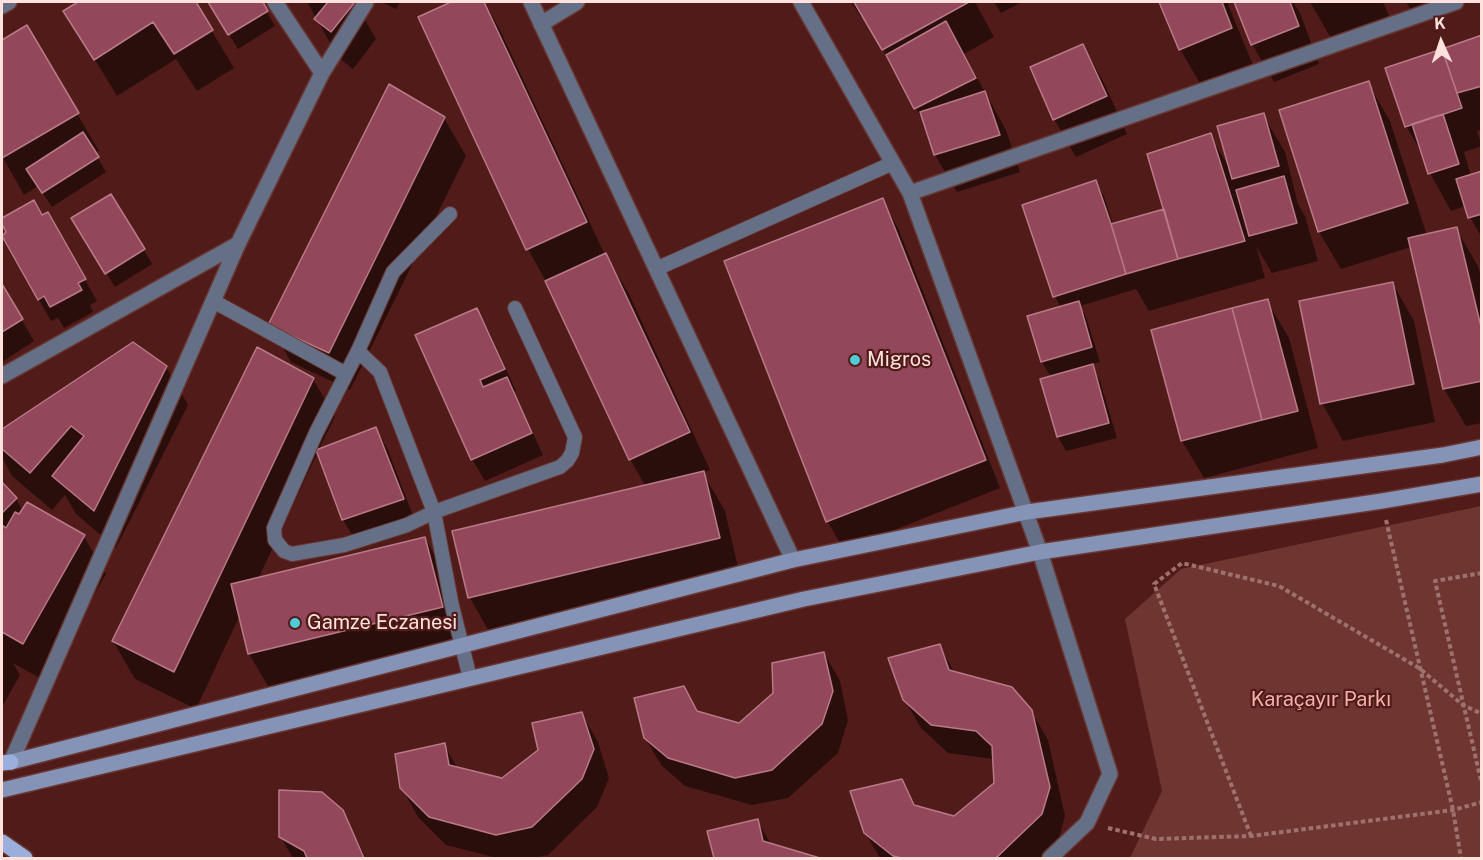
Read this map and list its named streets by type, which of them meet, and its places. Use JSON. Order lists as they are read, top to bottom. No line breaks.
{"parks":["Karaçayır Parkı"],"places":["Migros","Gamze Eczanesi"],"north":"top"}
